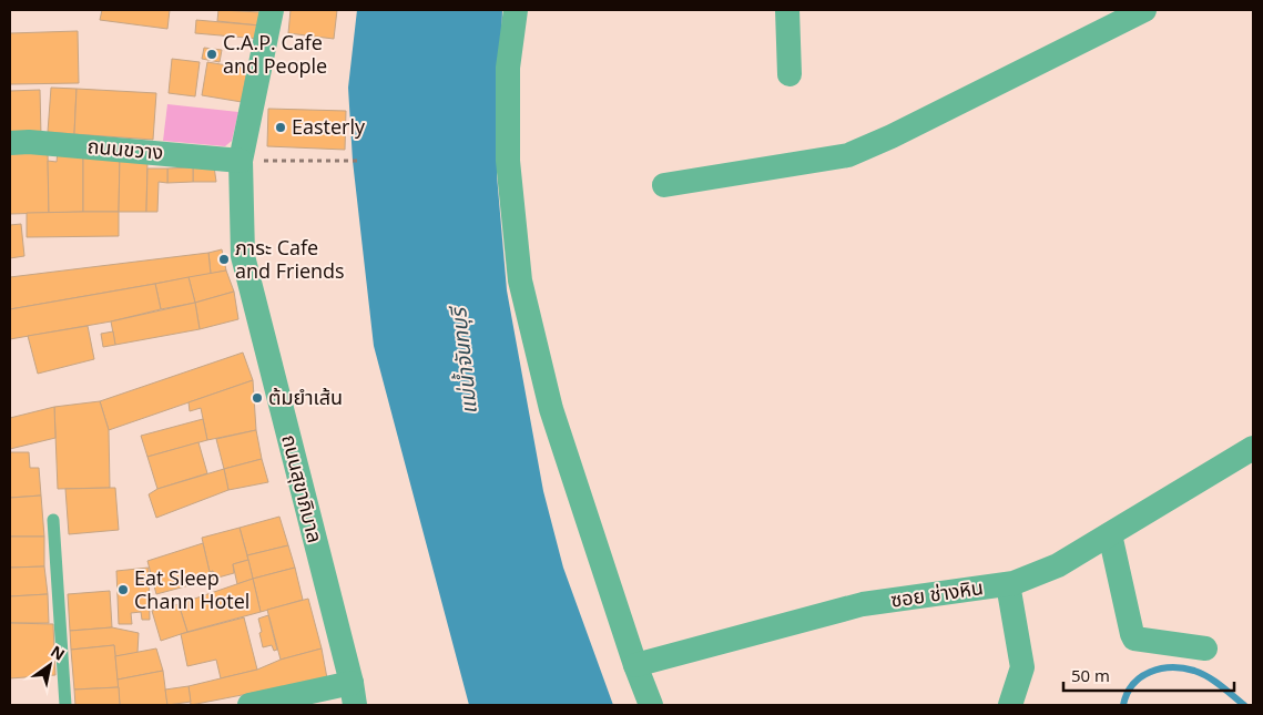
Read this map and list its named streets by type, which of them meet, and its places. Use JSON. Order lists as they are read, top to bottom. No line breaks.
{"streets":{"street":["ถนนขวาง","ถนนสุขาภิบาล","ซอย ช่างหิน"]},"crossings":[["ถนนขวาง","ถนนสุขาภิบาล"]],"water":["แม่น้ำจันทบุรี"],"places":["C.A.P. Cafe and People","Easterly","ภาระ Cafe and Friends","ต้มยำเส้น","Eat Sleep Chann Hotel"],"scale_bar":"50 m","north":"top right"}
